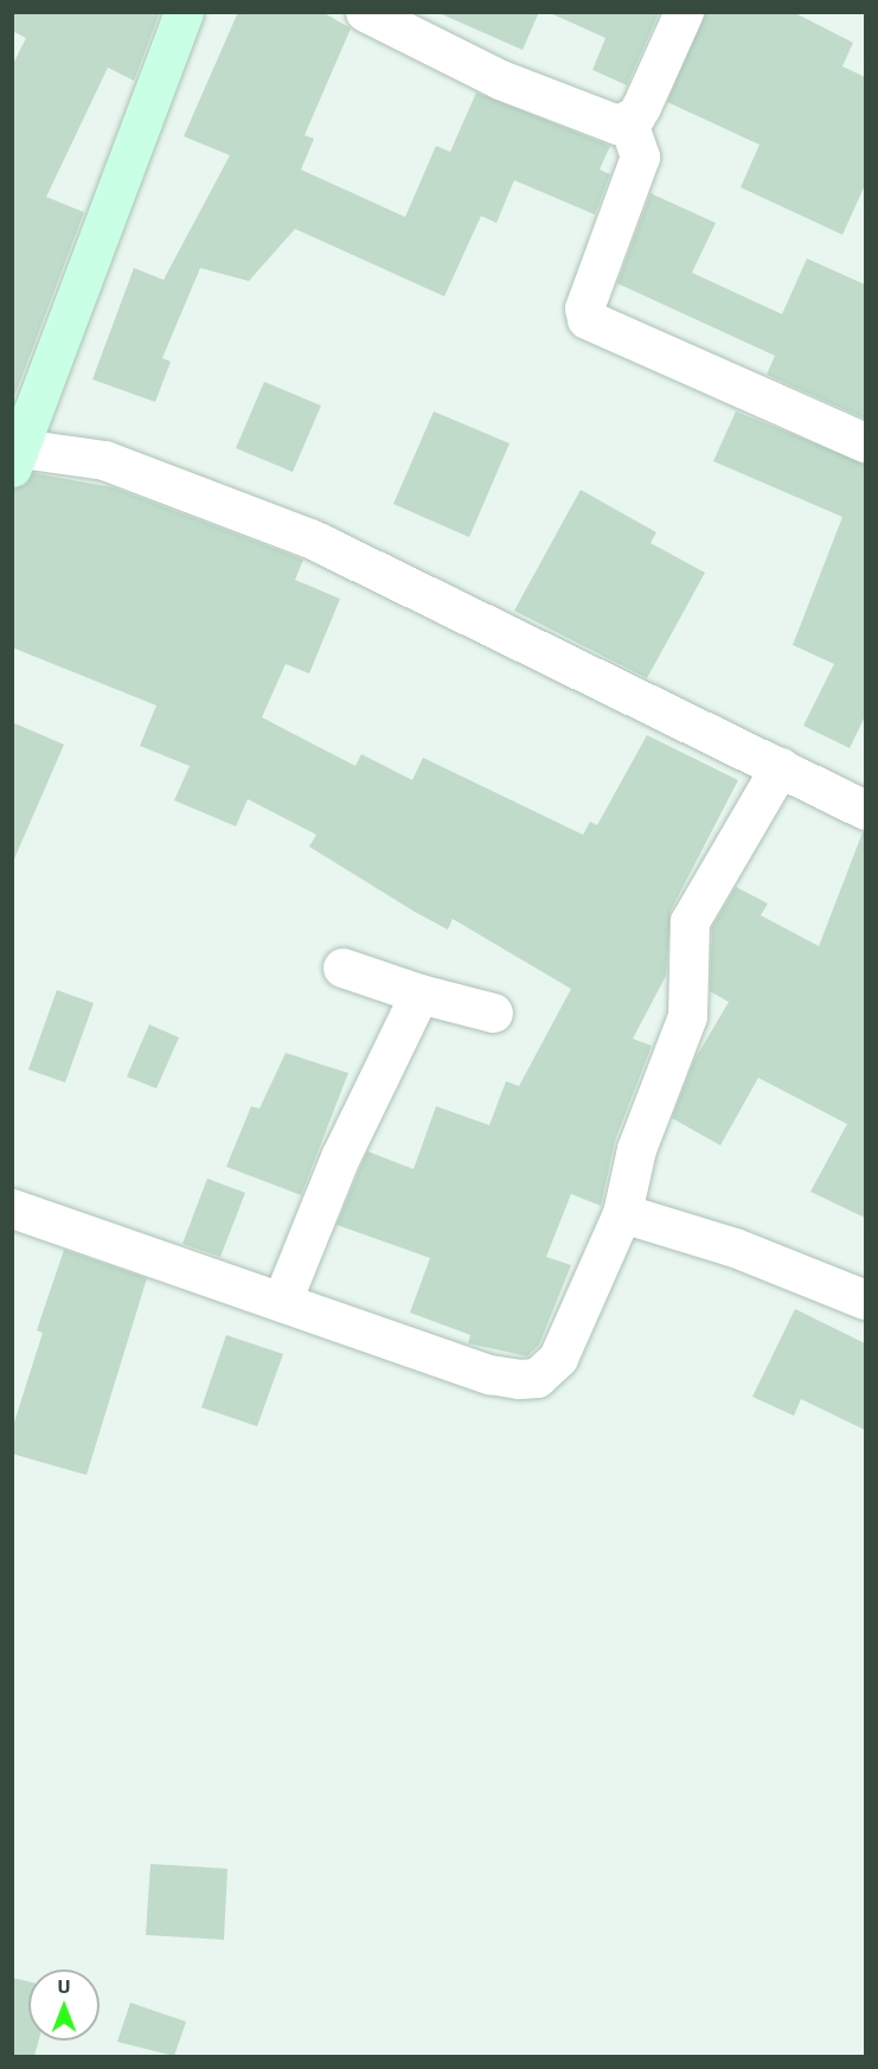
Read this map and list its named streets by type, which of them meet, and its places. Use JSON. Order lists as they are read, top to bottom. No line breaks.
{"north":"top"}
